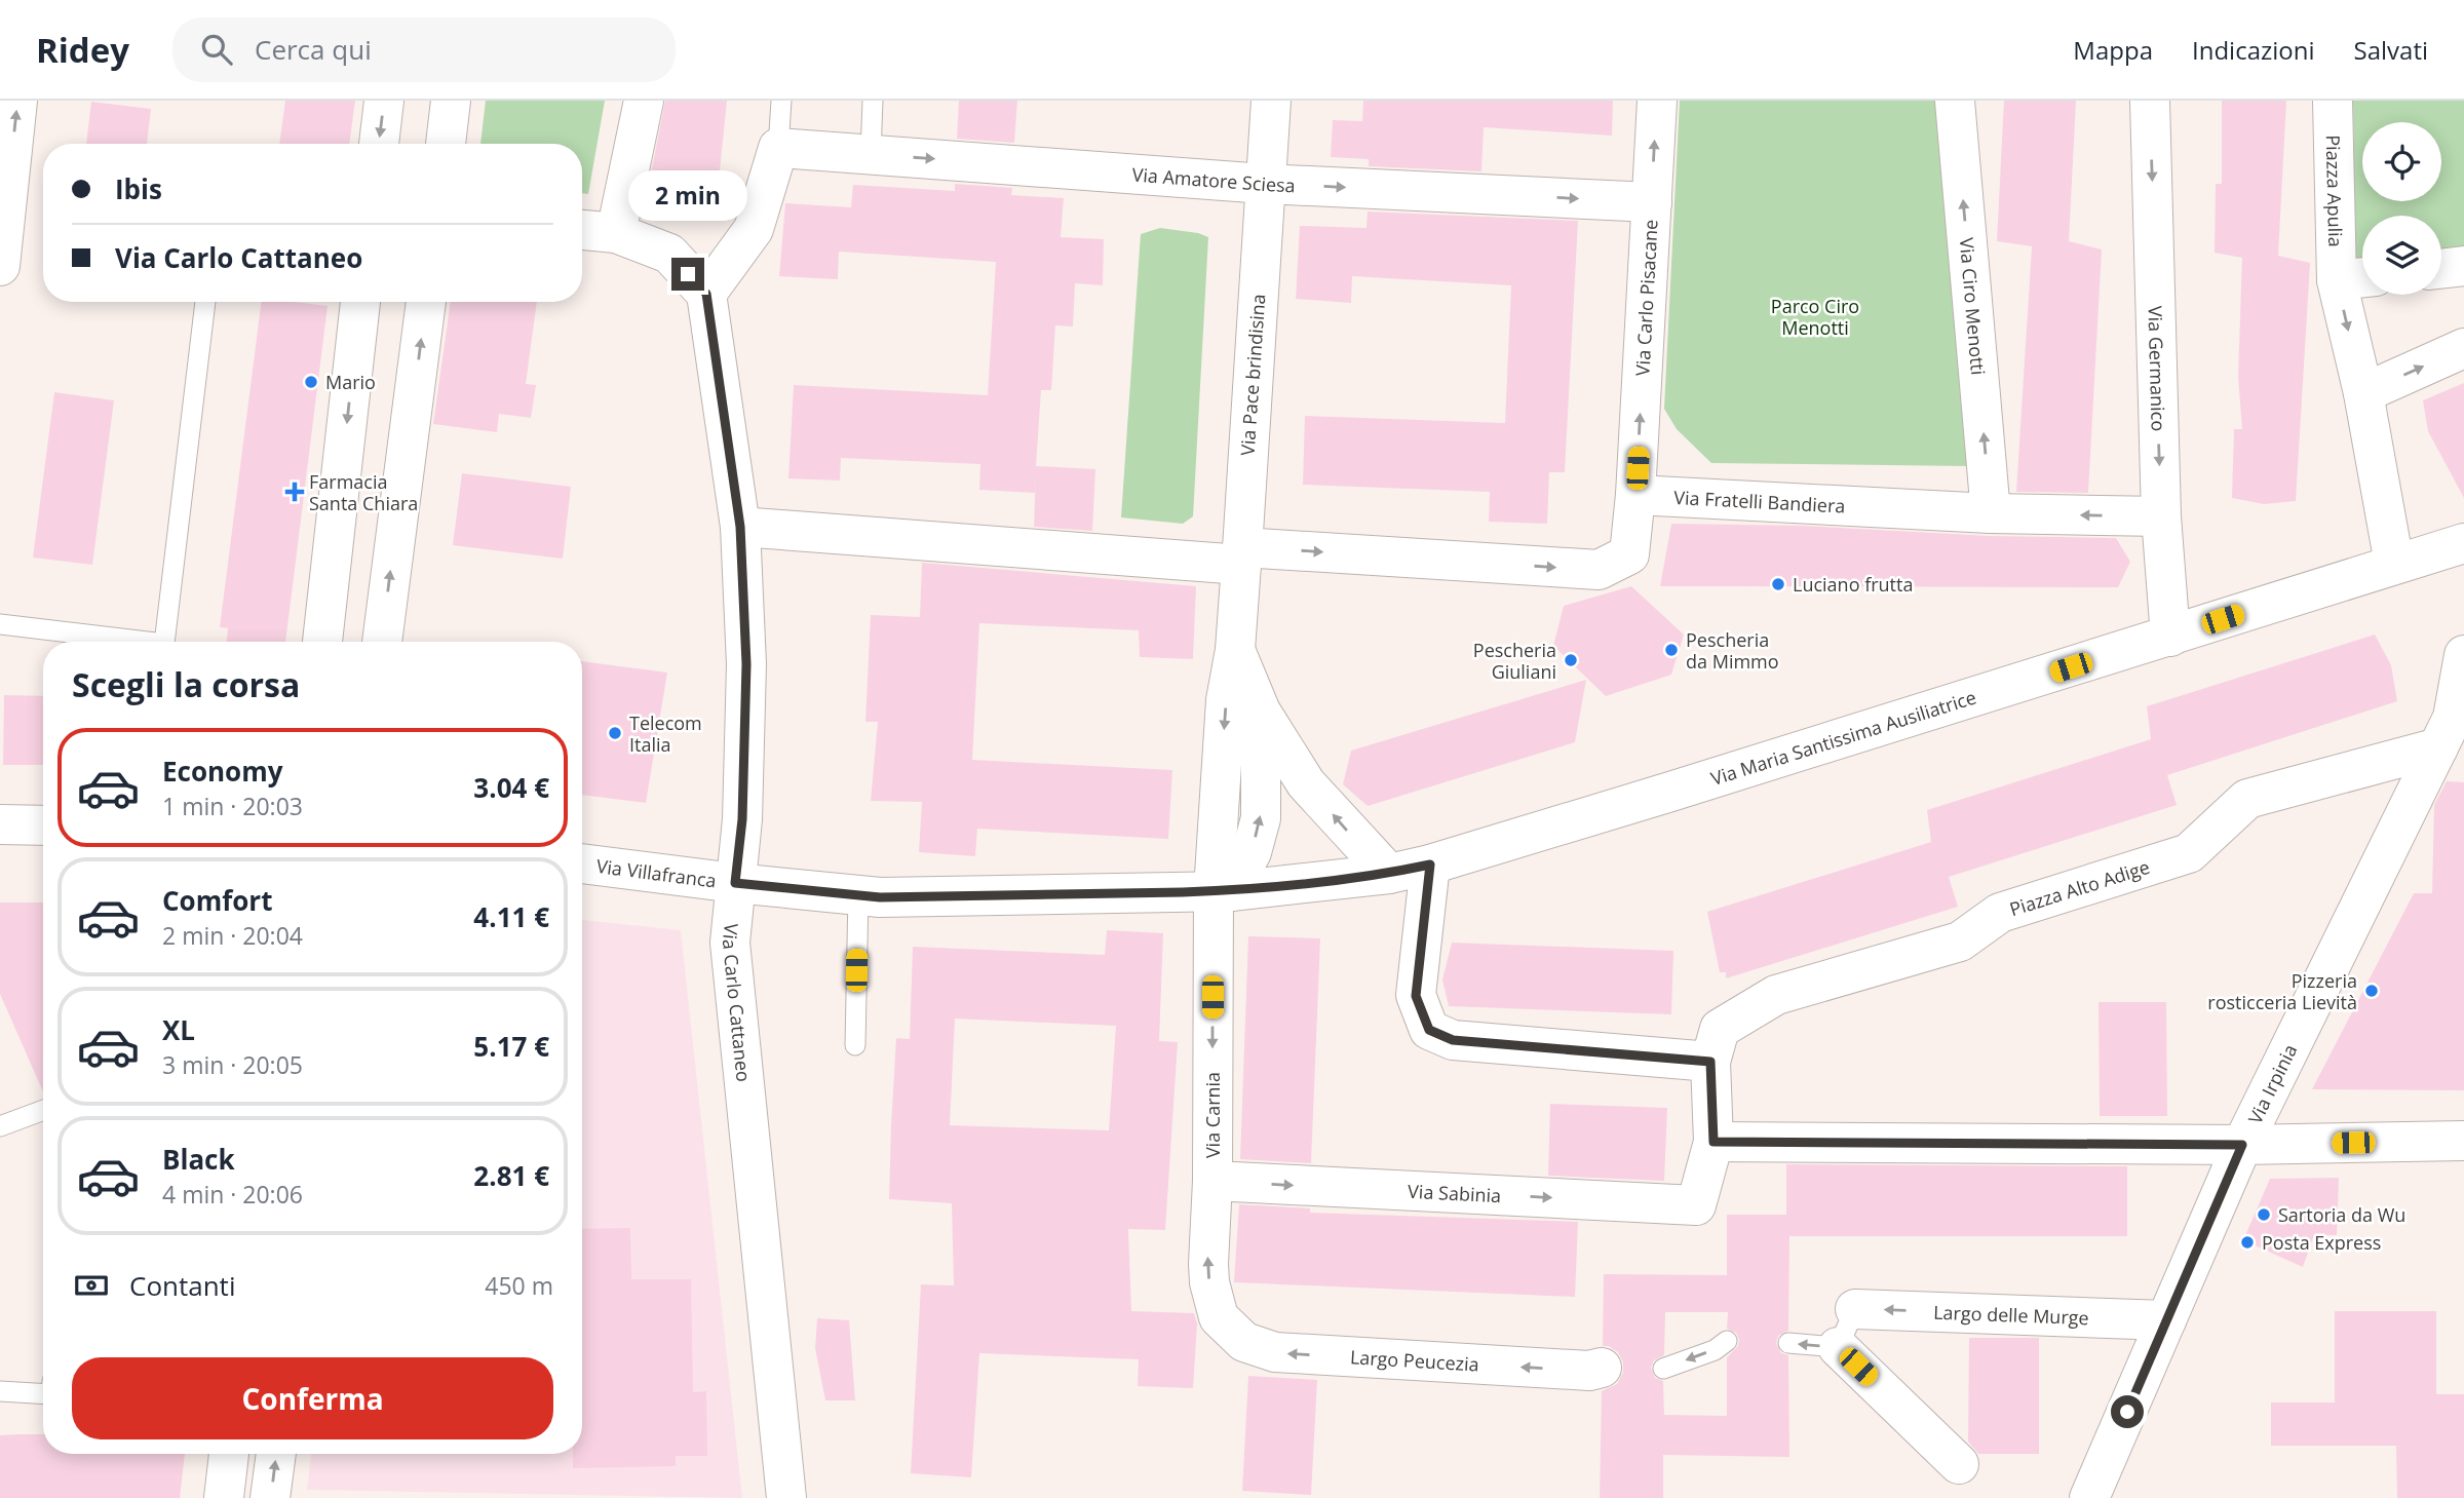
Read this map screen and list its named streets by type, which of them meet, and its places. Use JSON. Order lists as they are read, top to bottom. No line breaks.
{"streets":{"street":["Via Amatore Sciesa","Piazza Apulia","Via Carlo Pisacane","Via Ciro Menotti","Via Germanico","Via Pace brindisina","Via Fratelli Bandiera","Via Maria Santissima Ausiliatrice","Via Villafranca","Piazza Alto Adige","Via Carlo Cattaneo","Via Irpinia","Via Carnia","Via Sabinia","Largo delle Murge","Largo Peucezia"]},"crossings":[["Via Amatore Sciesa","Via Carlo Pisacane"],["Via Amatore Sciesa","Via Pace brindisina"],["Piazza Apulia","Via Maria Santissima Ausiliatrice"],["Via Carlo Pisacane","Via Fratelli Bandiera"],["Via Ciro Menotti","Via Fratelli Bandiera"],["Via Germanico","Via Fratelli Bandiera"],["Via Germanico","Via Maria Santissima Ausiliatrice"],["Via Pace brindisina","Via Maria Santissima Ausiliatrice"],["Via Pace brindisina","Via Villafranca"],["Via Pace brindisina","Via Carnia"],["Via Maria Santissima Ausiliatrice","Via Villafranca"],["Via Maria Santissima Ausiliatrice","Via Carnia"],["Via Villafranca","Via Carlo Cattaneo"],["Via Villafranca","Via Carnia"],["Piazza Alto Adige","Via Irpinia"],["Via Irpinia","Largo delle Murge"],["Via Carnia","Via Sabinia"],["Via Carnia","Largo Peucezia"]],"one_way":["Via Amatore Sciesa","Via Carlo Pisacane","Via Ciro Menotti","Via Germanico","Via Sabinia","Largo Peucezia"],"parks":["Parco Ciro Menotti"],"places":{"other":["Mario","Luciano frutta","Pescheria da Mimmo","Pescheria Giuliani","Telecom Italia","Pizzeria rosticceria Lievità","Sartoria da Wu","Posta Express"],"health":["Farmacia Santa Chiara"]},"page":{"header":"Ridey","search":"Cerca qui","nav":["Mappa","Indicazioni","Salvati"],"banner":["Ibis","Via Carlo Cattaneo"],"bubble":"2 min","heading":"Scegli la corsa","list":[{"name":"Economy","note":"1 min · 20:03","value":"3.04 €"},{"name":"Comfort","note":"2 min · 20:04","value":"4.11 €"},{"name":"XL","note":"3 min · 20:05","value":"5.17 €"},{"name":"Black","note":"4 min · 20:06","value":"2.81 €"}],"pay":["Contanti","450 m"],"buttons":"Conferma"}}
